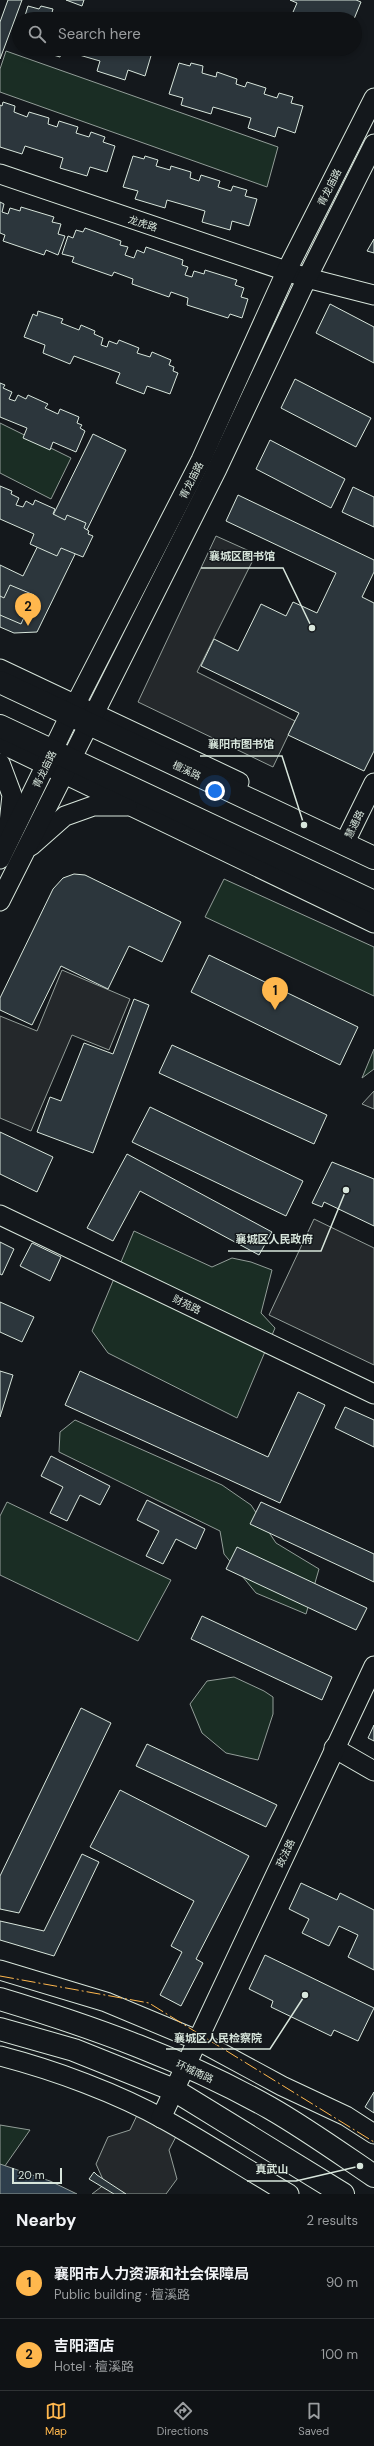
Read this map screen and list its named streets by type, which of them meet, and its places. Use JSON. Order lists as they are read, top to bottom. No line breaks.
{"streets":{"main road":["檀溪路","环城南路"],"street":["青龙庙路","龙虎路","慧通路","财苑路","政法路"]},"crossings":[["青龙庙路","龙虎路"],["青龙庙路","檀溪路"],["檀溪路","慧通路"],["政法路","环城南路"]],"places":["襄城区图书馆","襄阳市图书馆","襄城区人民政府","襄城区人民检察院","真武山"],"scale_bar":"20 m","page":{"search":"Search here","pins":["2","1"],"scale":"20 m","heading":["Nearby","2 results"],"list":[{"mark":"1","name":"襄阳市人力资源和社会保障局","note":"Public building · 檀溪路","value":"90 m"},{"mark":"2","name":"吉阳酒店","note":"Hotel · 檀溪路","value":"100 m"}],"nav":["Map","Directions","Saved"]}}
